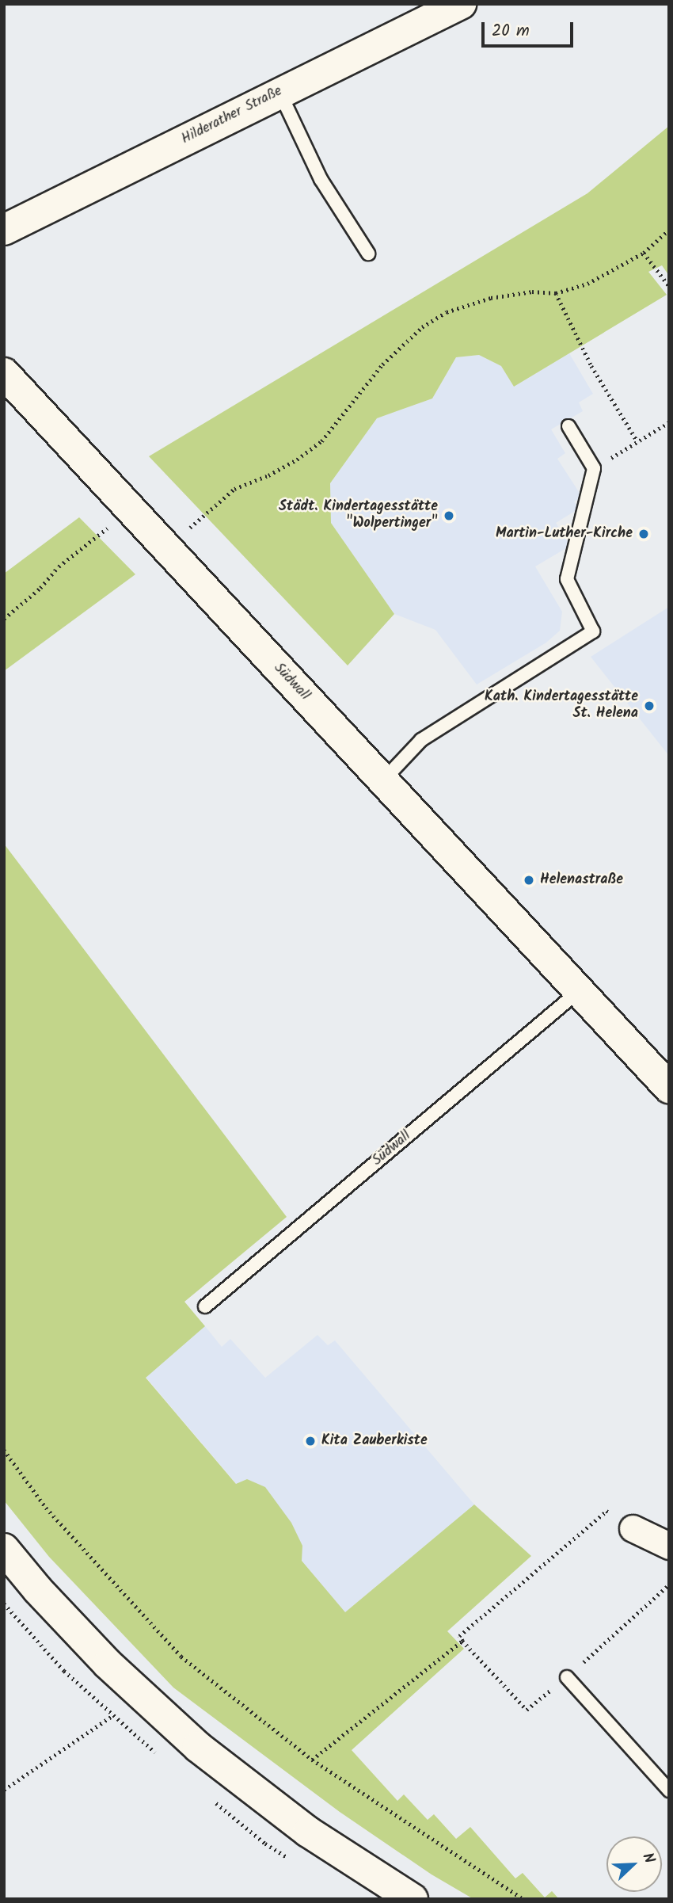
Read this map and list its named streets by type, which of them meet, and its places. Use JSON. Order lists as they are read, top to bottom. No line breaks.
{"streets":{"street":["Hilderather Straße","Südwall"]},"places":["Städt. Kindertagesstätte \"Wolpertinger\"","Martin-Luther-Kirche","Kath. Kindertagesstätte St. Helena","Helenastraße","Kita Zauberkiste"],"scale_bar":"20 m","north":"top right"}
